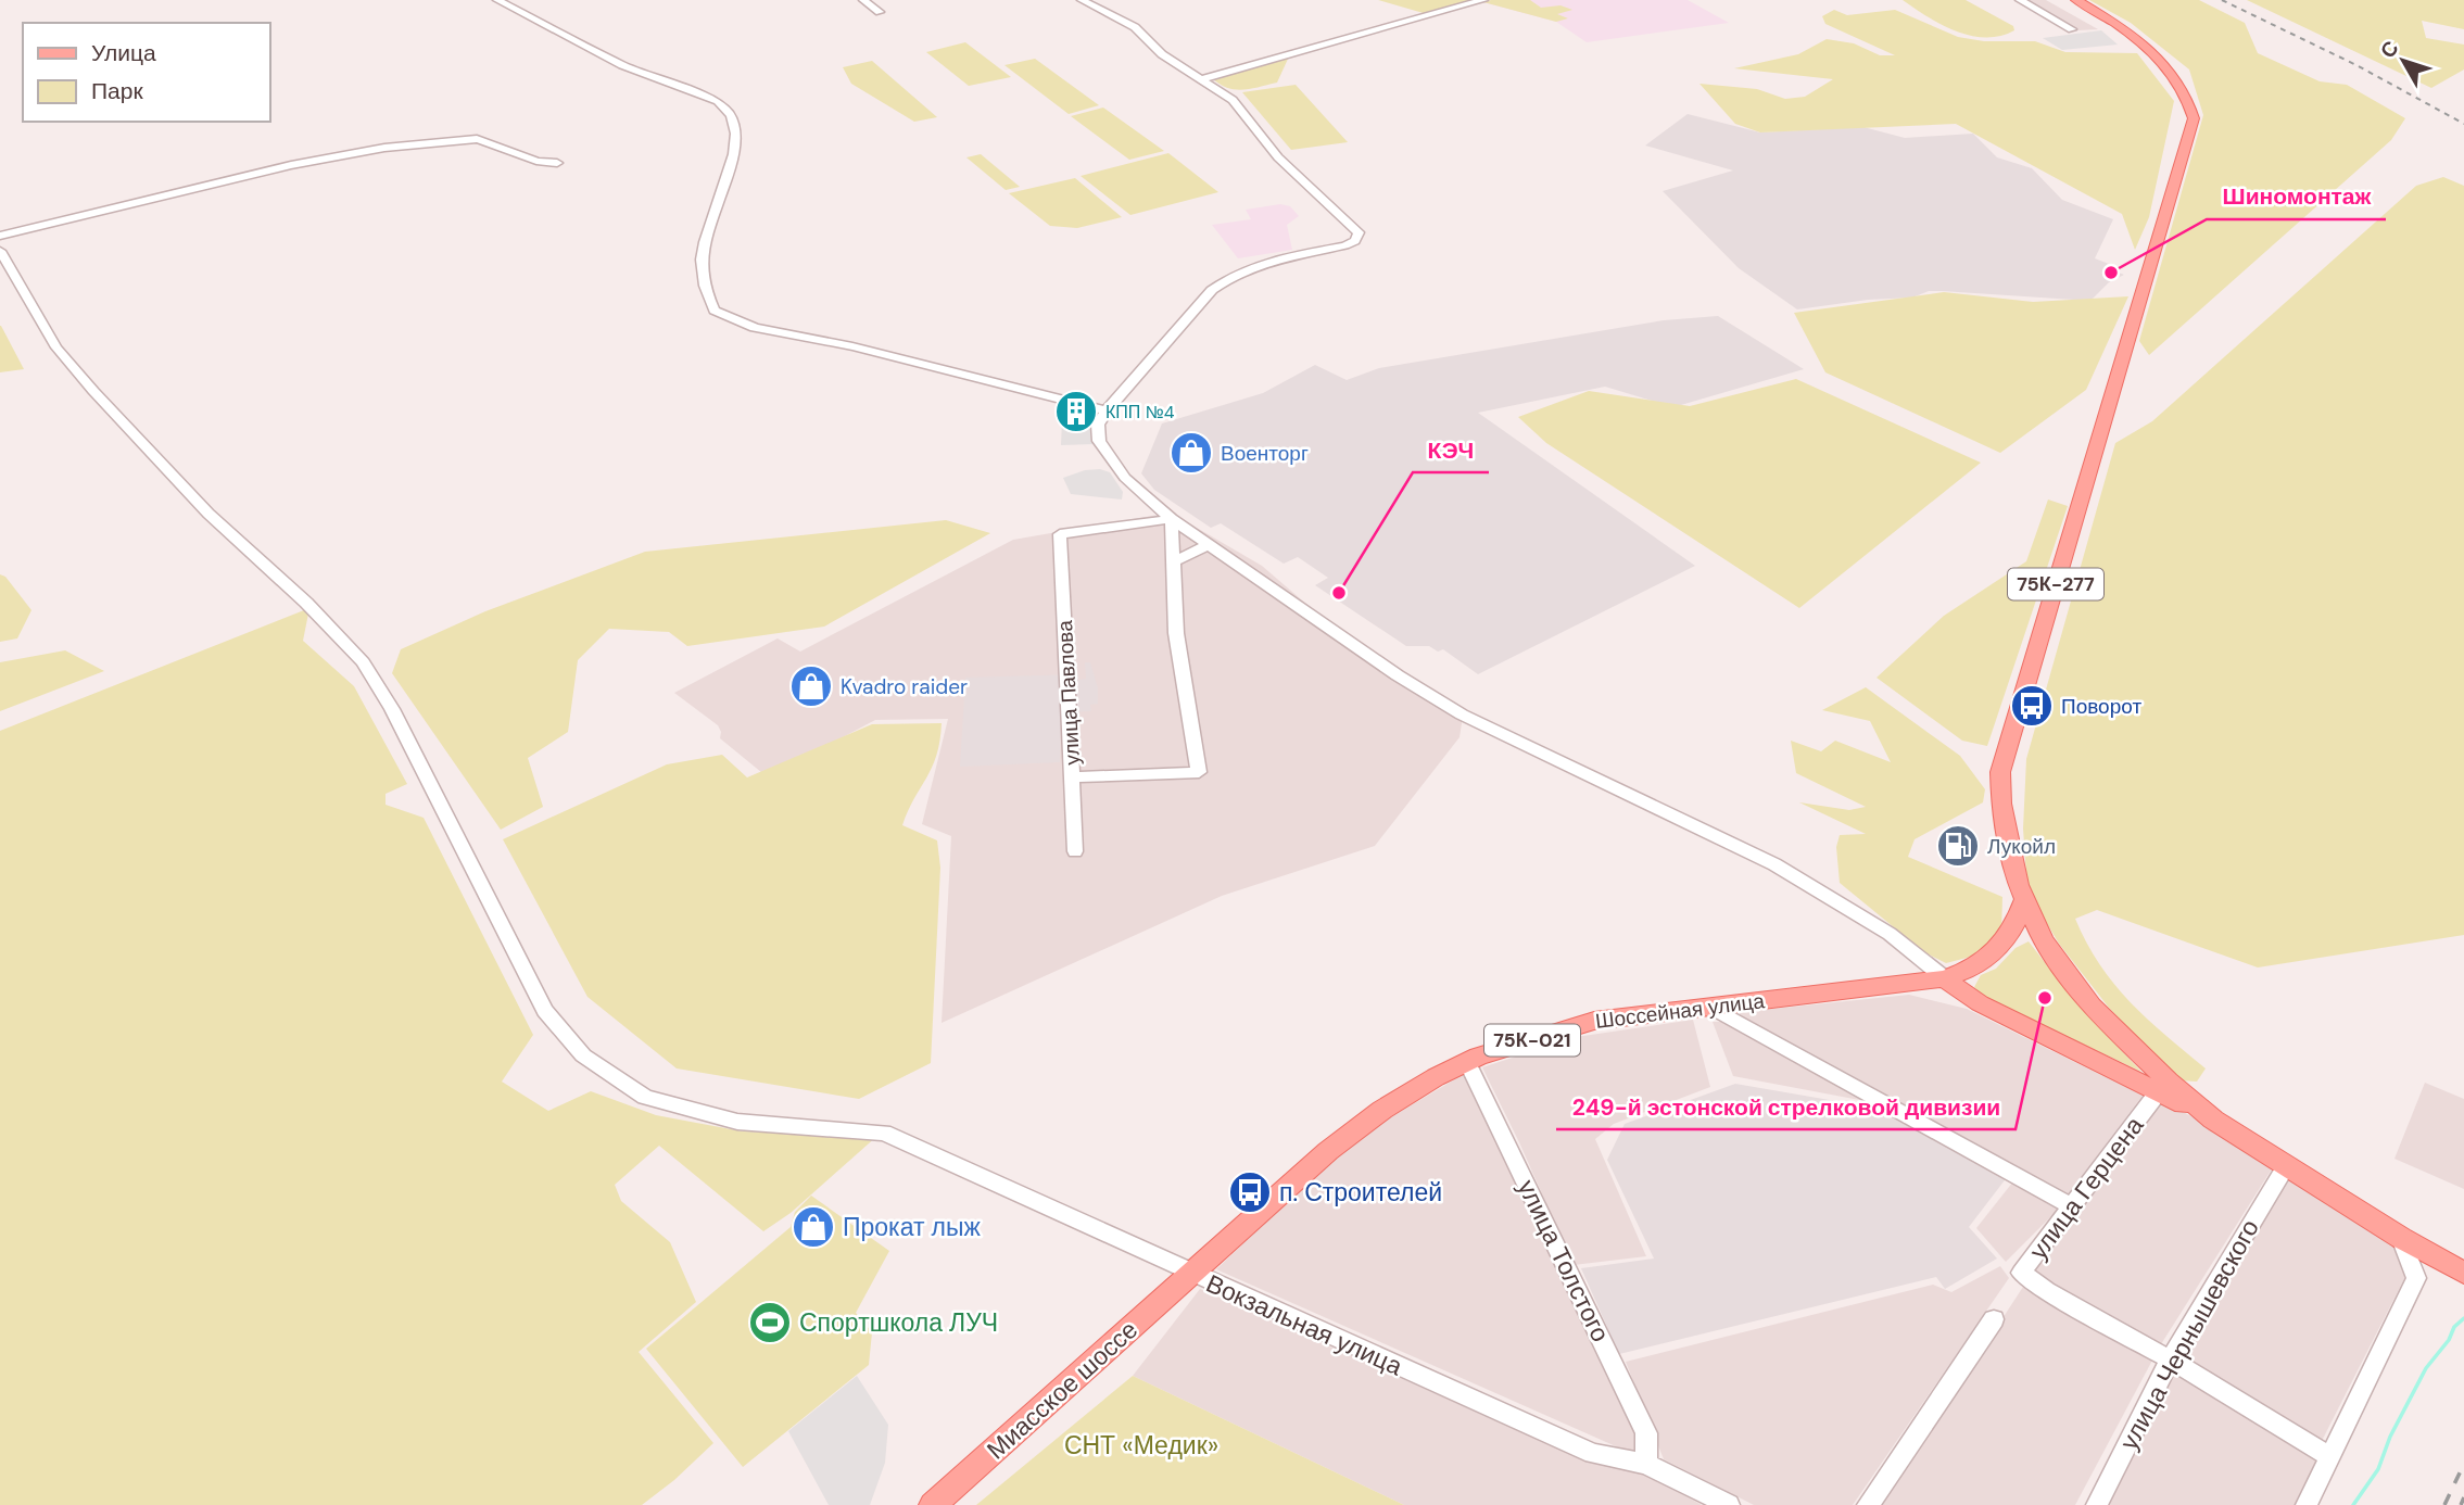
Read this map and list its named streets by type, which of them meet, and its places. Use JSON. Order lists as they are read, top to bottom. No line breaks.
{"streets":{"main road":["75К-277","Шоссейная улица","75К-021","Миасское шоссе"],"street":["улица Павлова","улица Герцена","улица Толстого","Вокзальная улица","улица Чернышевского"]},"crossings":[["75К-277","Шоссейная улица"],["Шоссейная улица","улица Толстого"],["Шоссейная улица","Вокзальная улица"],["Шоссейная улица","Миасское шоссе"],["улица Герцена","улица Чернышевского"],["улица Толстого","Вокзальная улица"],["Вокзальная улица","Миасское шоссе"]],"parks":["СНТ «Медик»"],"places":{"other":["Шиномонтаж","КЭЧ","249-й эстонской стрелковой дивизии"],"building":["КПП №4"],"shop":["Военторг","Kvadro raider","Прокат лыж"],"bus stop":["Поворот","п. Строителей"],"fuel station":["Лукойл"],"sports":["Спортшкола ЛУЧ"]},"legend":["Улица","Парк"],"north":"top left"}
